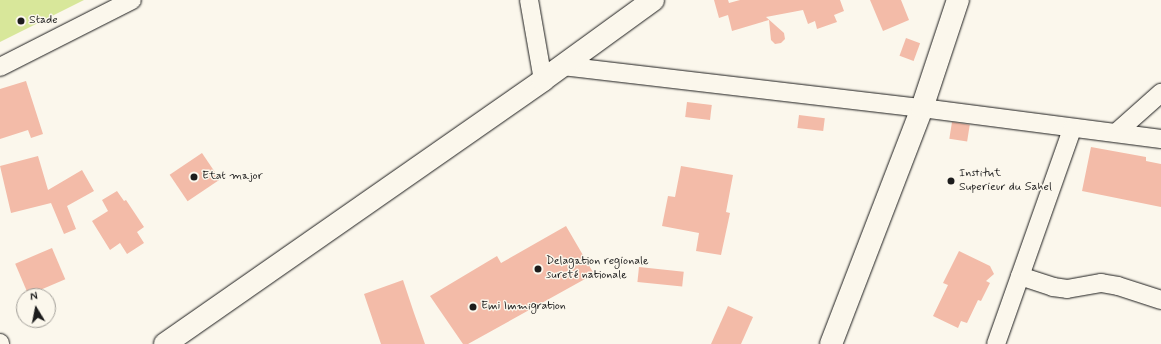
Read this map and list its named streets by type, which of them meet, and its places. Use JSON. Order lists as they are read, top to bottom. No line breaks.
{"places":["Stade","Etat major","Institut Superieur du Sahel","Delagation regionale sureté nationale","Emi Immigration"],"north":"top"}
